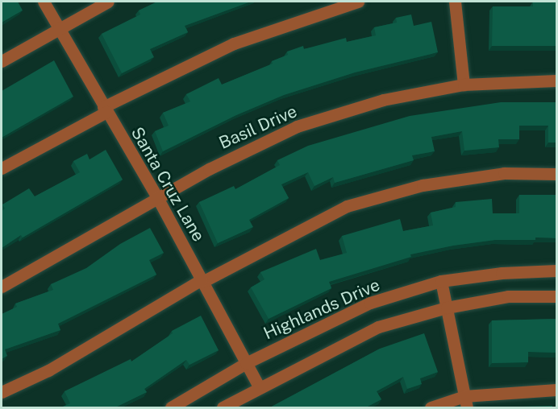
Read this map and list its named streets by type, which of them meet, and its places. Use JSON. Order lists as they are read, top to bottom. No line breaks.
{"streets":{"street":["Basil Drive","Santa Cruz Lane","Highlands Drive"]},"crossings":[["Basil Drive","Santa Cruz Lane"],["Santa Cruz Lane","Highlands Drive"]]}
